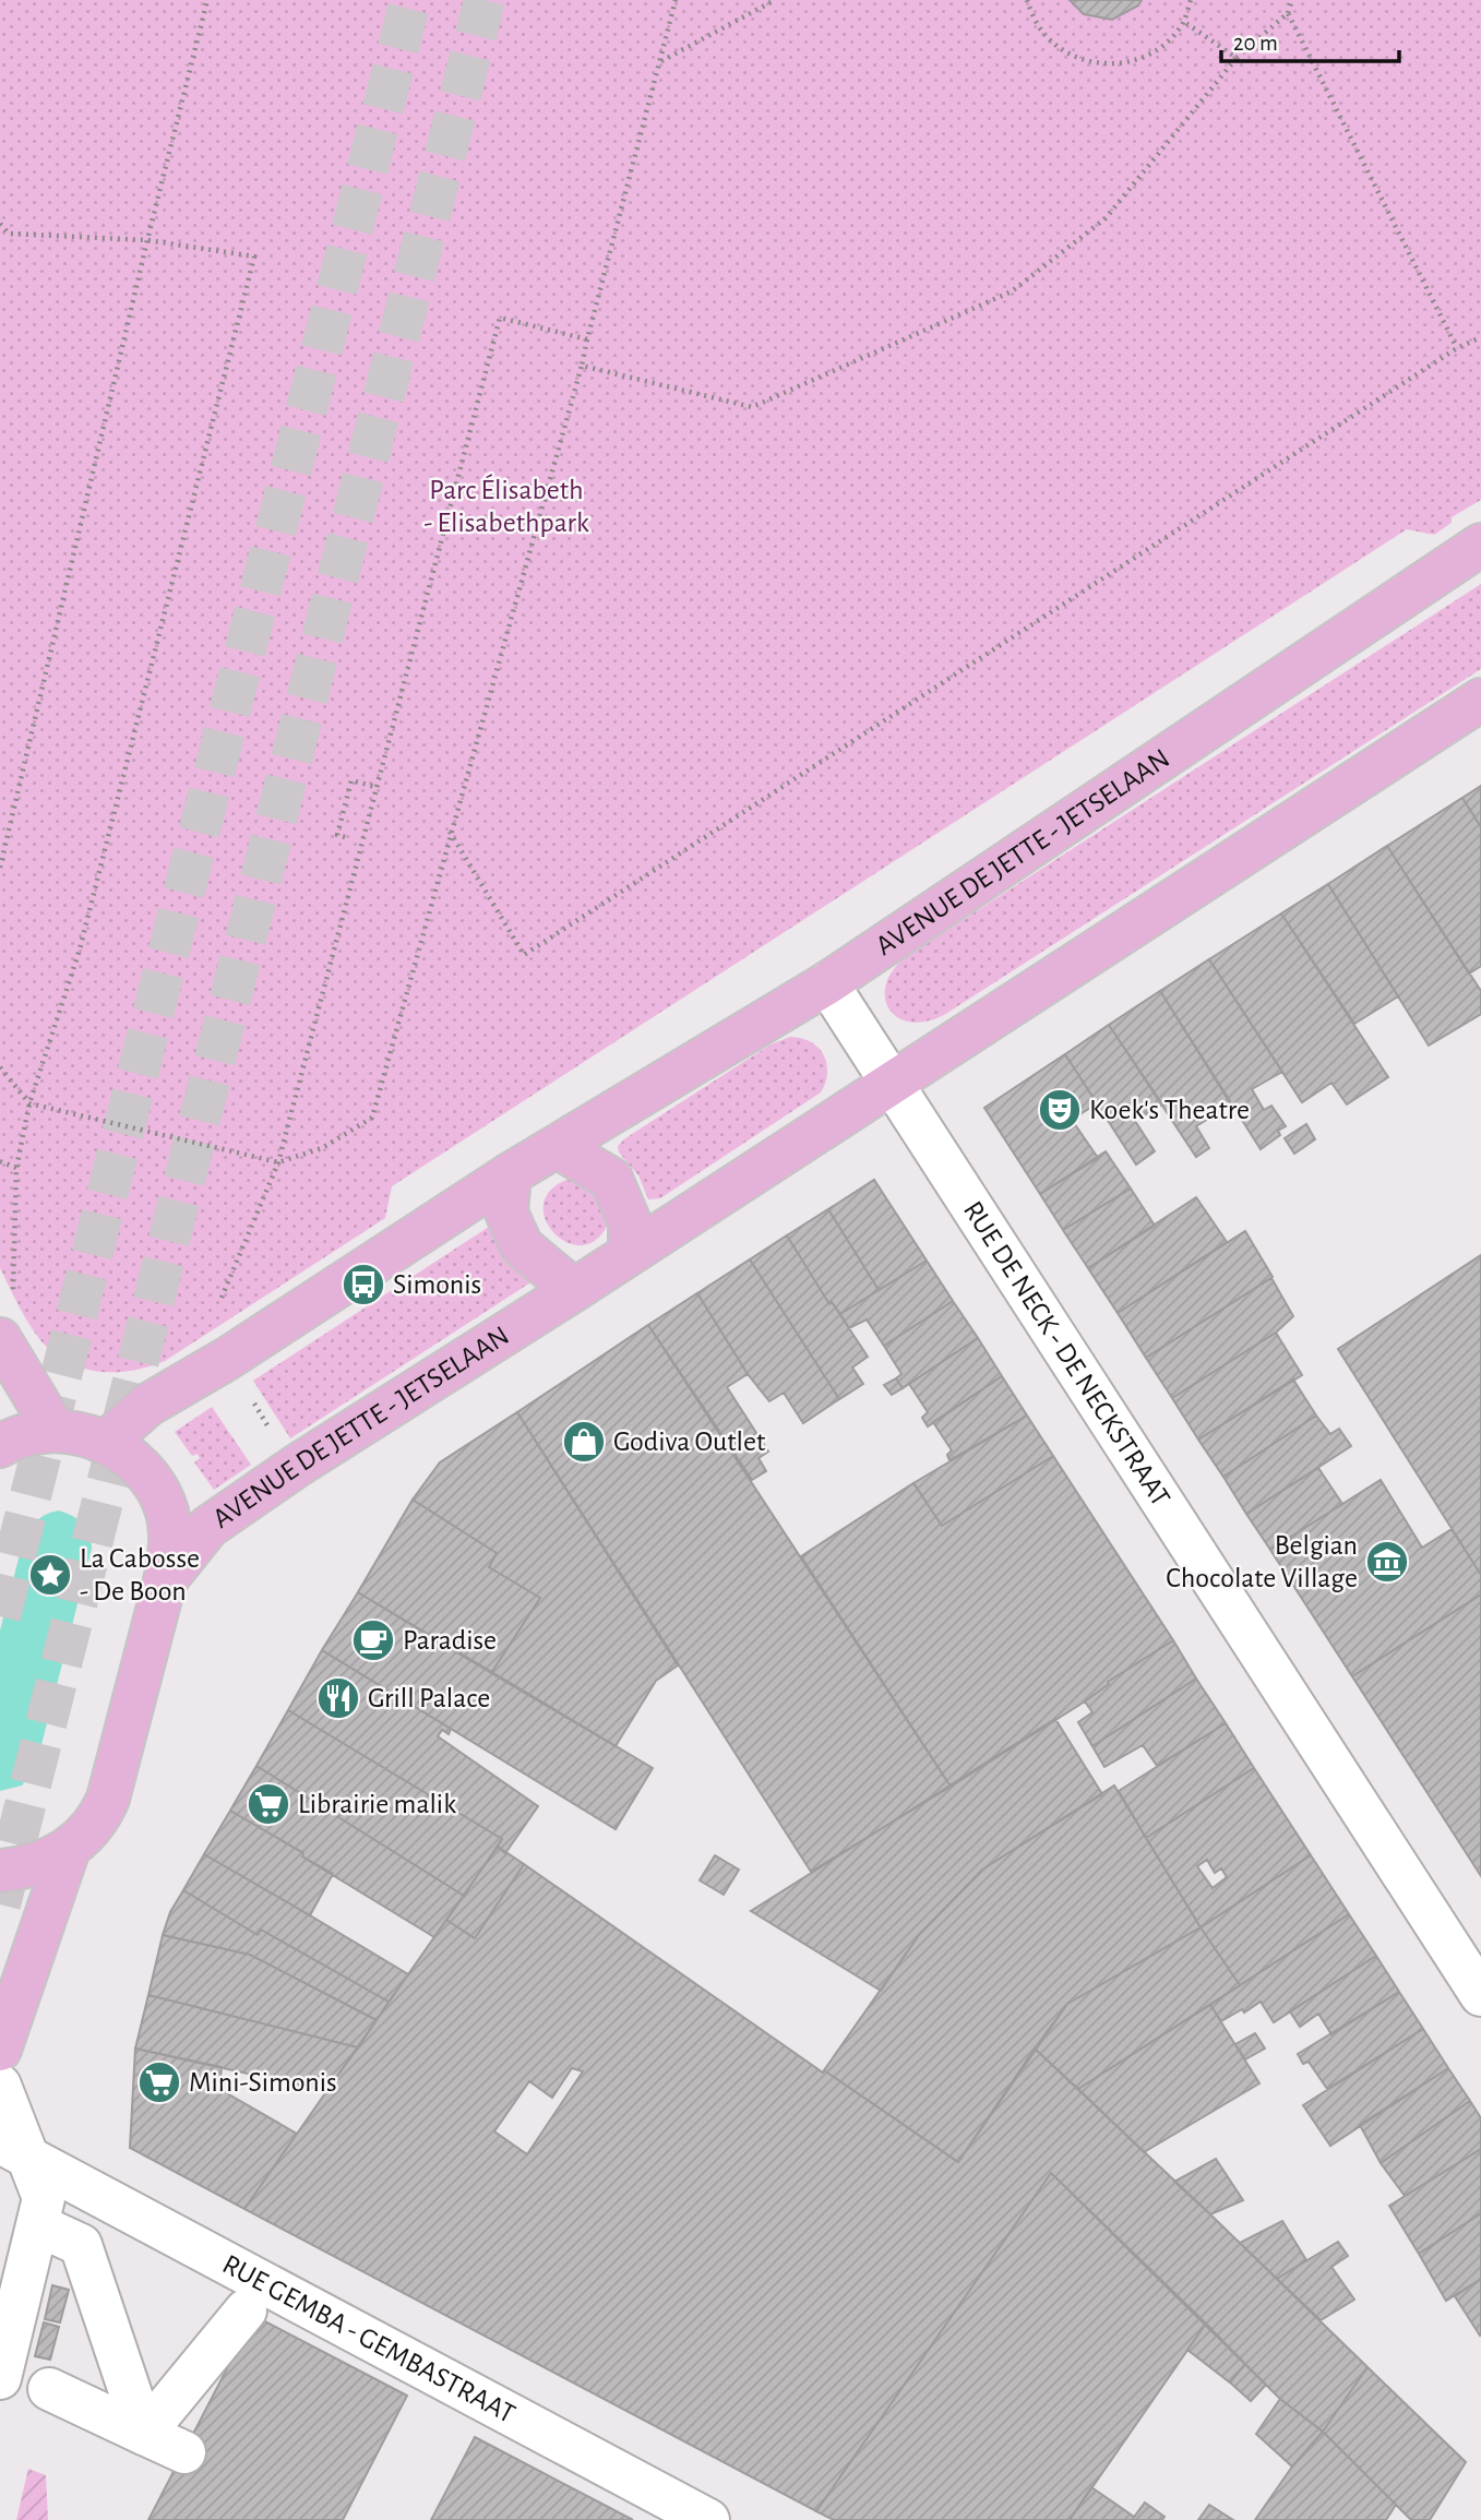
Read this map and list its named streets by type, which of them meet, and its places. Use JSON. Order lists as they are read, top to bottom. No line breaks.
{"streets":{"main road":["AVENUE DE JETTE - JETSELAAN"],"street":["RUE DE NECK - DE NECKSTRAAT","RUE GEMBA - GEMBASTRAAT"]},"crossings":[["AVENUE DE JETTE - JETSELAAN","RUE DE NECK - DE NECKSTRAAT"]],"parks":["Parc Élisabeth - Elisabethpark"],"places":{"theatre":["Koek's Theatre"],"bus stop":["Simonis"],"shop":["Godiva Outlet"],"museum":["Belgian Chocolate Village"],"place":["La Cabosse - De Boon"],"cafe":["Paradise"],"restaurant":["Grill Palace"],"supermarket":["Librairie malik","Mini-Simonis"]},"scale_bar":"20 m"}
